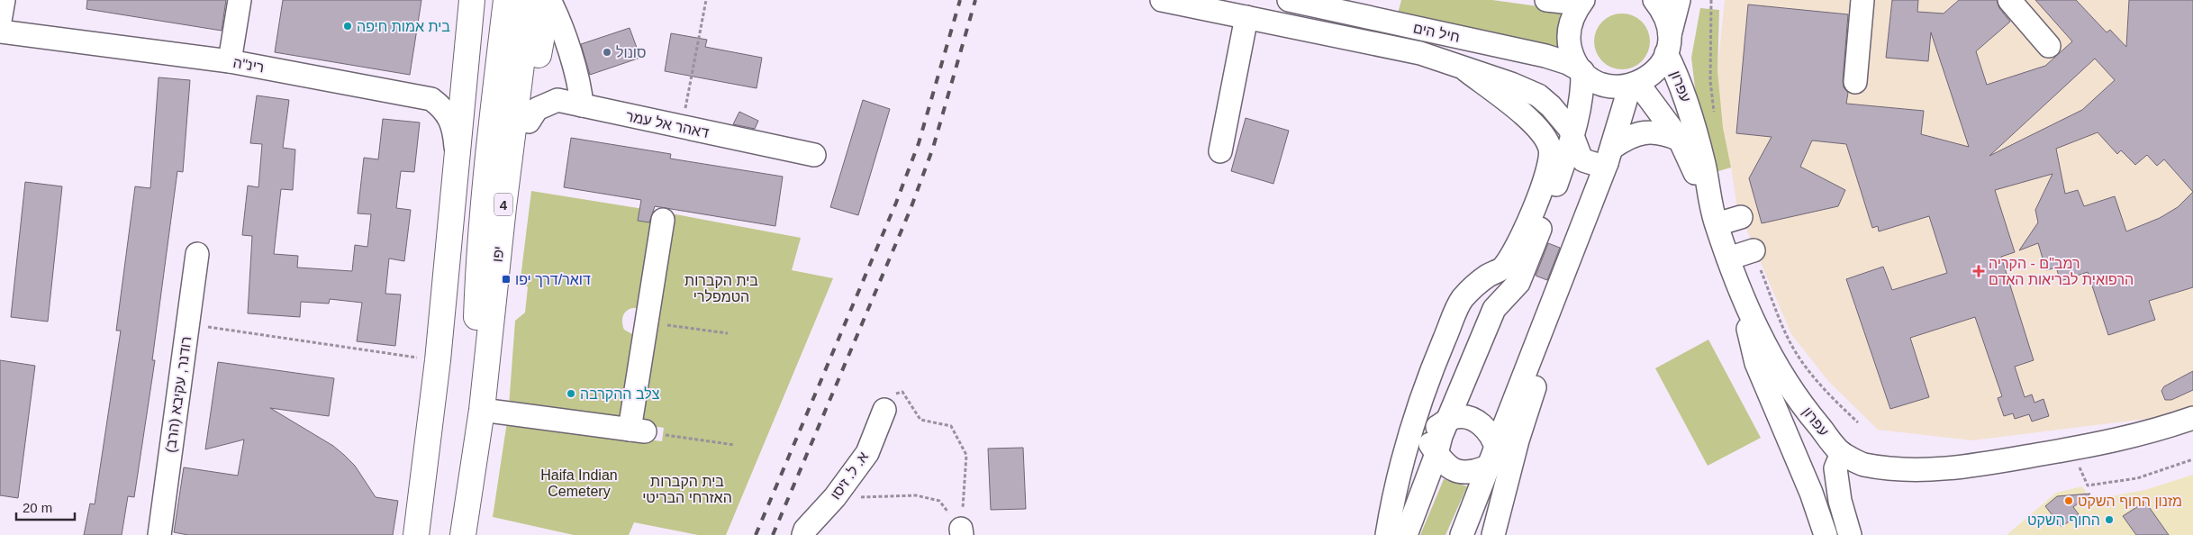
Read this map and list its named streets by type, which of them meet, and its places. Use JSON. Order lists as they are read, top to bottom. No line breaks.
{"streets":{"highway":["4","יפו"],"street":["חיל הים","רינ\"ה","עפרון","דאהר אל עמר","רודנר, עקיבא (הרב)","א. ל. זיסו"]},"parks":["בית הקברות הטמפלרי","Haifa Indian Cemetery","בית הקברות האזרחי הבריטי"],"places":{"other":["בית אמות חיפה","סונול","צלב ההקרבה","מזנון החוף השקט","החוף השקט"],"health":["רמב\"ם - הקריה הרפואית לבריאות האדם"],"transit":["דואר/דרך יפו"]},"scale_bar":"20 m"}
